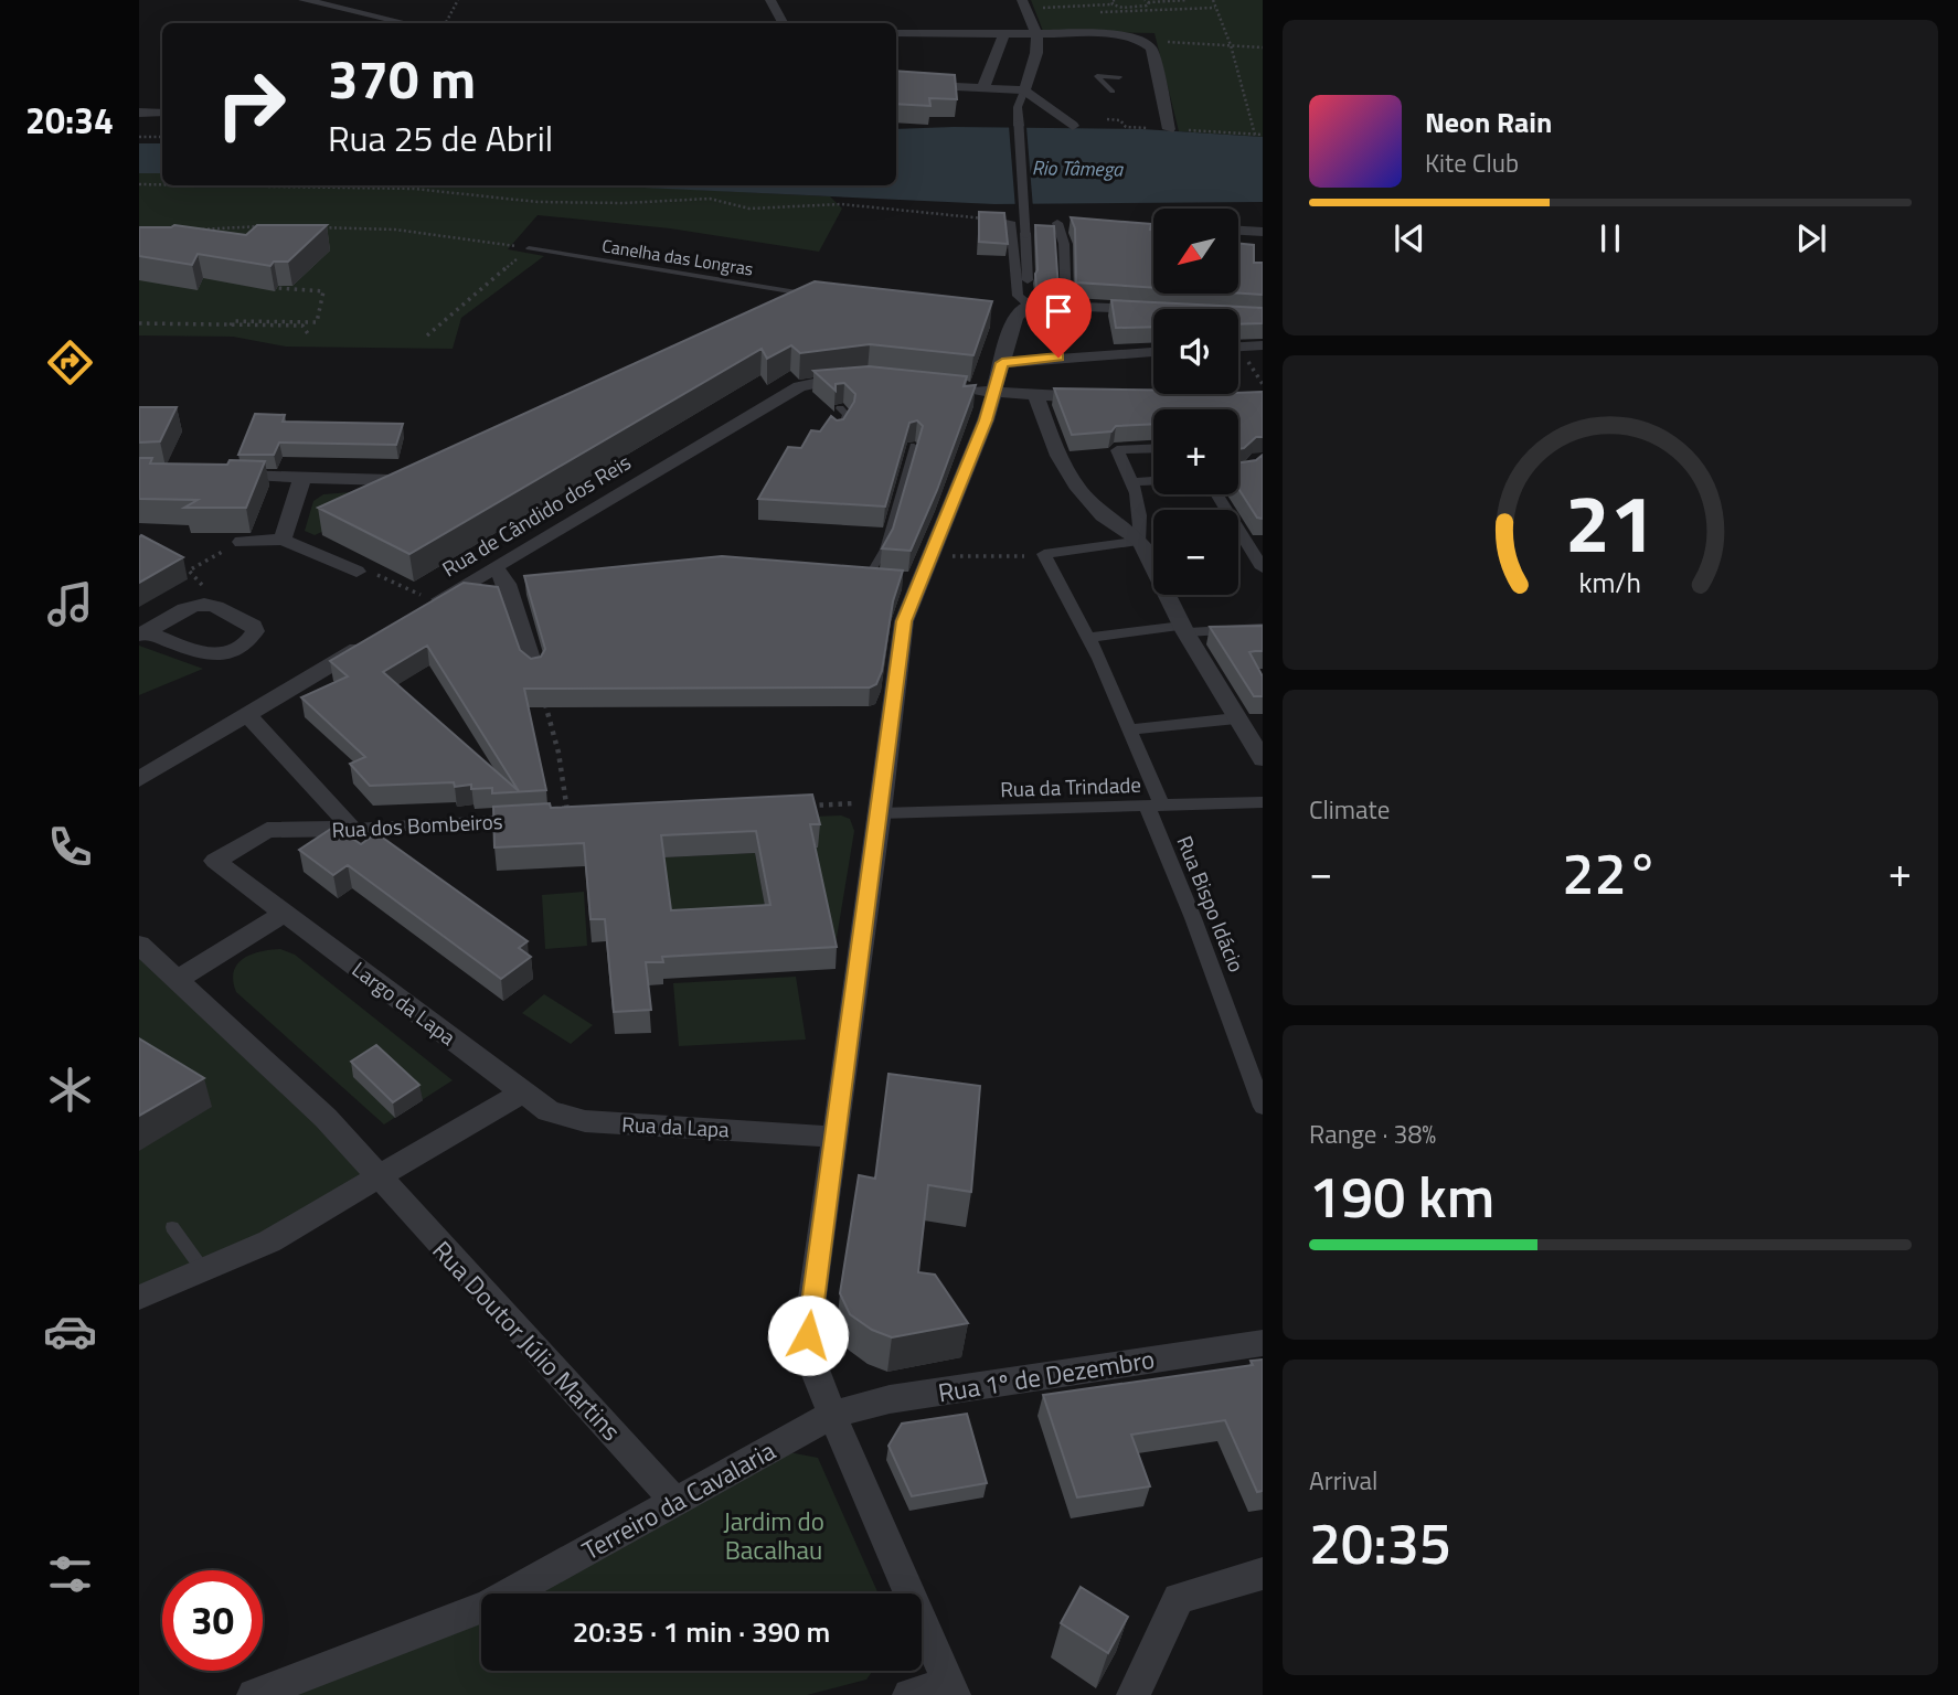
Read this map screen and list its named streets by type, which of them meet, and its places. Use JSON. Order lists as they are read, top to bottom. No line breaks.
{"streets":{"street":["Rua de Cândido dos Reis","Rua da Trindade","Rua dos Bombeiros","Rua Bispo Idácio","Largo da Lapa","Rua da Lapa","Rua Doutor Júlio Martins","Rua 1º de Dezembro","Terreiro da Cavalaria"],"lane":["Canelha das Longras"]},"crossings":[["Rua da Trindade","Rua Bispo Idácio"],["Rua dos Bombeiros","Largo da Lapa"],["Largo da Lapa","Rua da Lapa"],["Rua Doutor Júlio Martins","Terreiro da Cavalaria"],["Rua 1º de Dezembro","Terreiro da Cavalaria"]],"water":["Rio Tâmega"],"parks":["Jardim do Bacalhau"],"north":"bottom left","page":{"tabs":"20:34","turn":["370 m","Rua 25 de Abril"],"song":["Neon Rain","Kite Club"],"map_buttons":["+","−"],"tile":["Climate",["Range · 38%","190 km"],["Arrival","20:35"]],"heat":["−","22°","+"],"limit":"30","trip":"20:35 · 1 min · 390 m","gauge":["21","km/h"]}}
